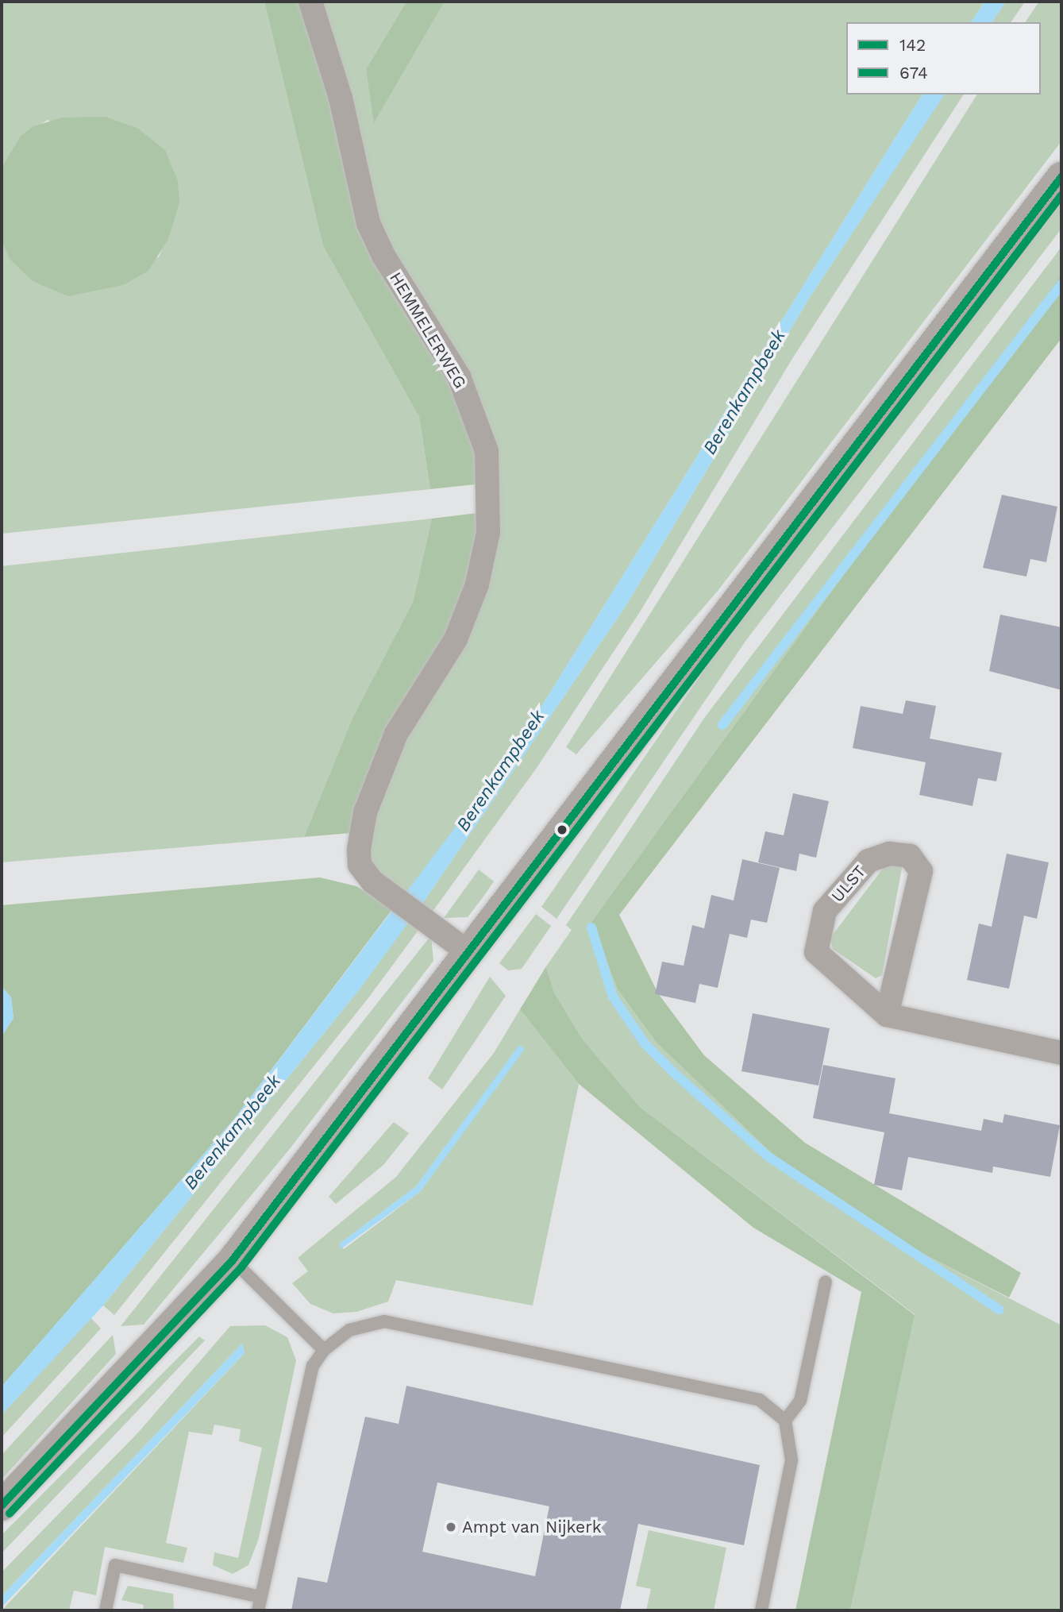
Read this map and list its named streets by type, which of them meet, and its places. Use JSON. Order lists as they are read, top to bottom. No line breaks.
{"streets":{"street":["HEMMELERWEG","ULST"]},"water":["Berenkampbeek"],"places":["Ampt van Nijkerk"],"lines":["transit line 142","transit line 674"],"legend":["142","674"]}
